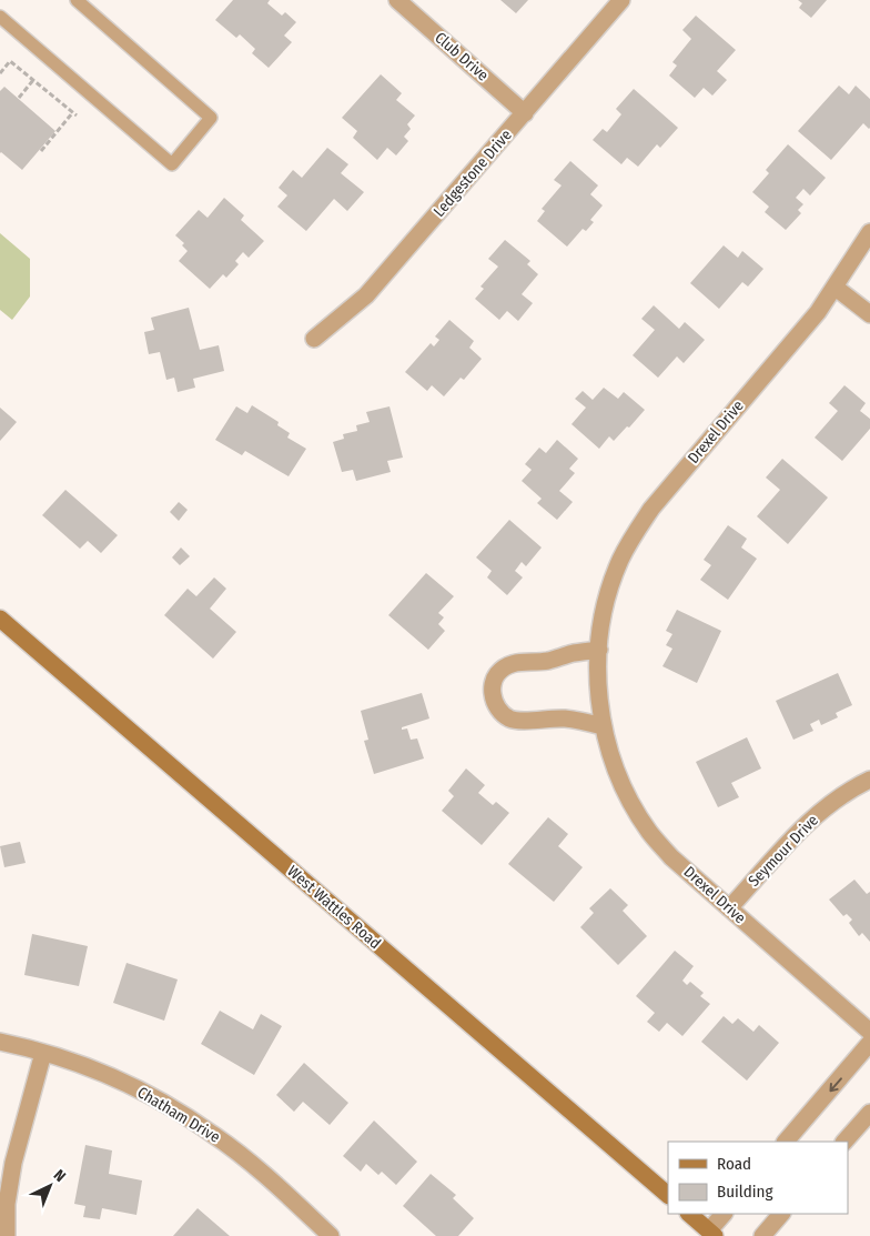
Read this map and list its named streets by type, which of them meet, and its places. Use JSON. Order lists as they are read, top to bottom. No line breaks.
{"streets":{"street":["Club Drive","Ledgestone Drive","Drexel Drive","Seymour Drive","West Wattles Road","Chatham Drive"]},"crossings":[["Club Drive","Ledgestone Drive"],["Drexel Drive","Seymour Drive"]],"legend":["Road","Building"],"north":"top right"}
